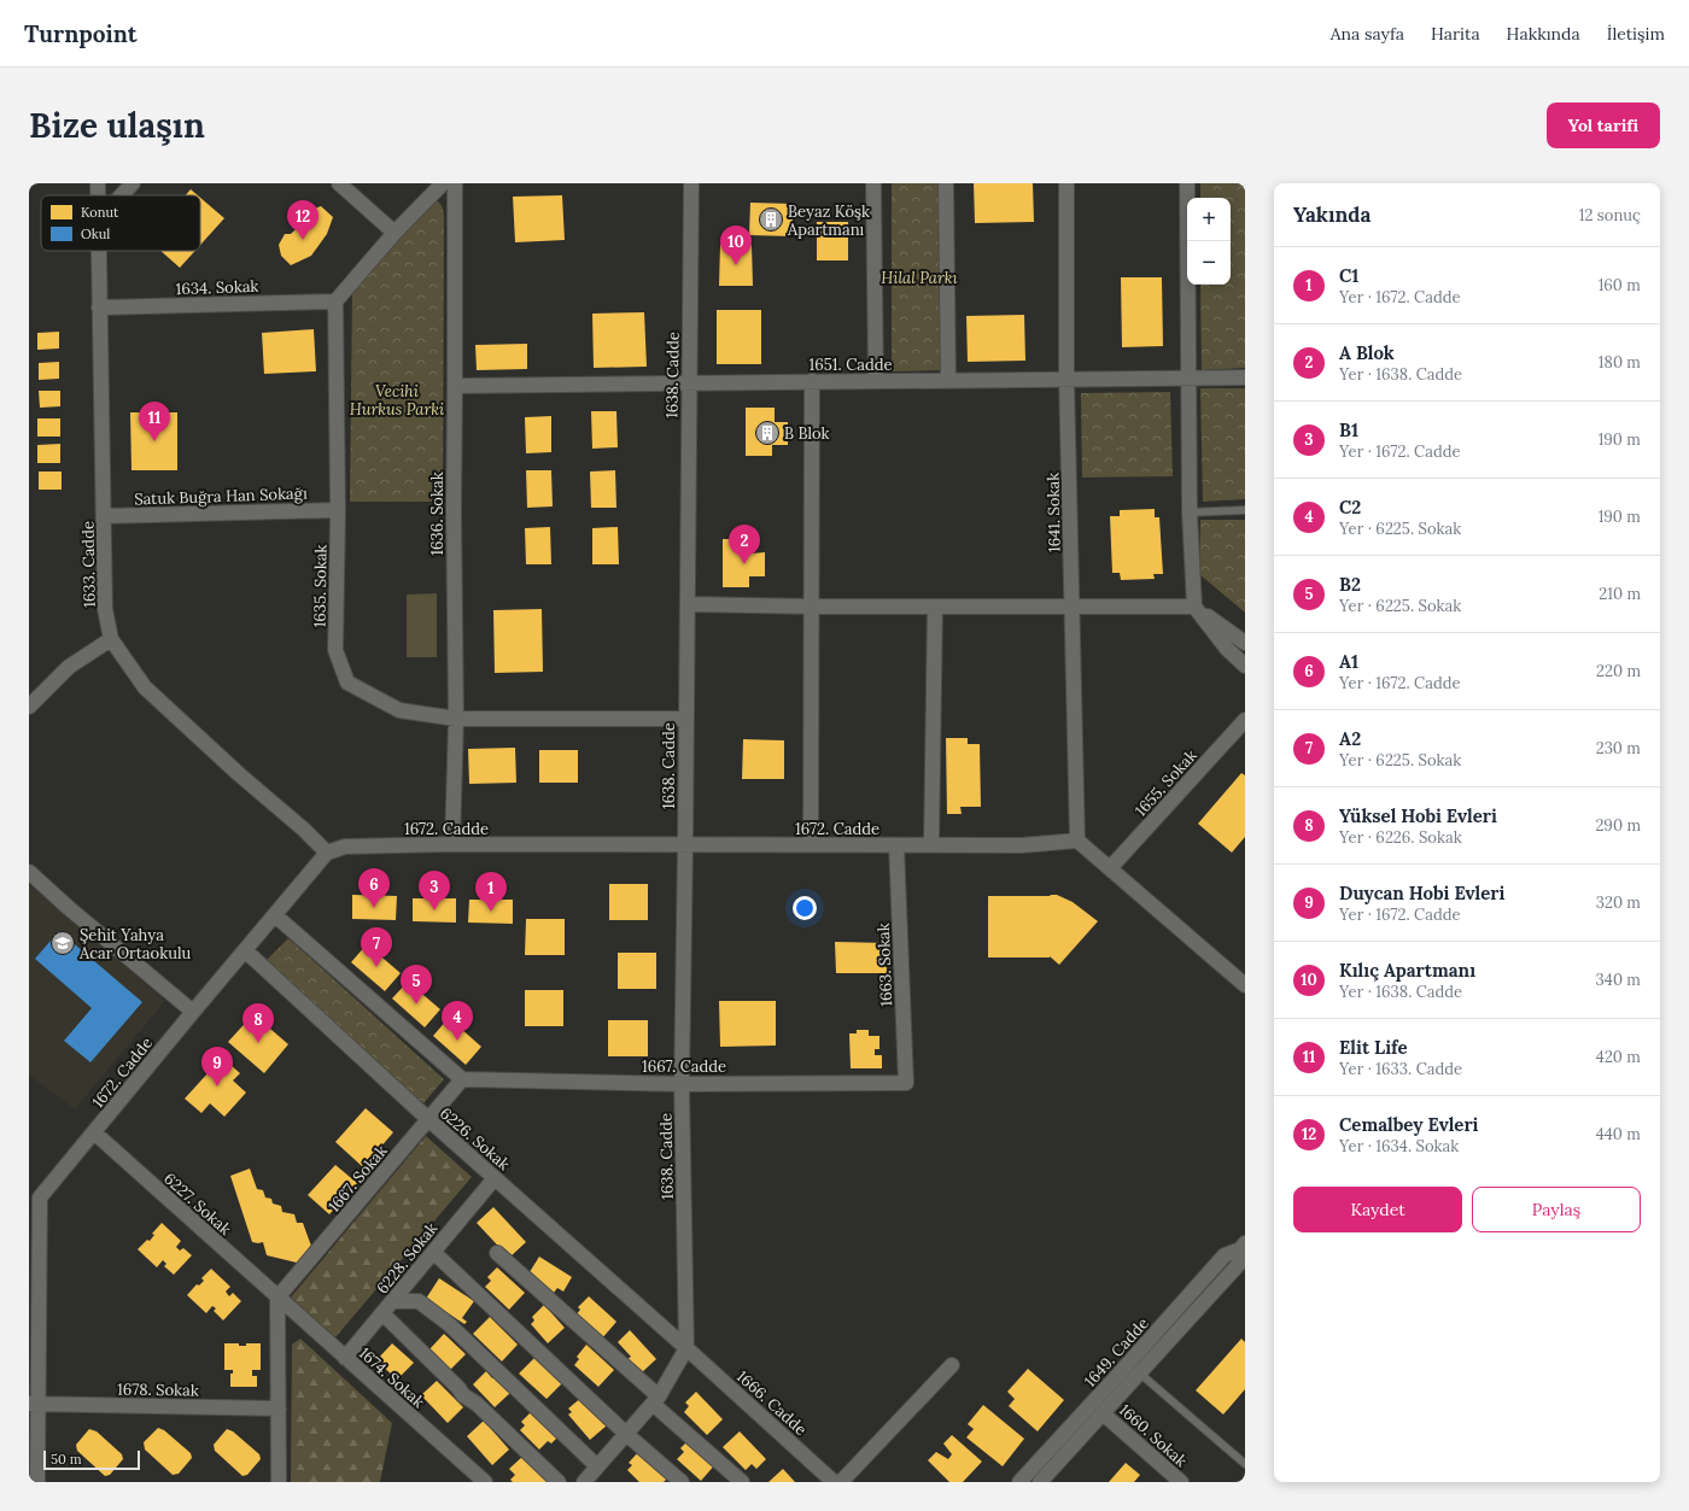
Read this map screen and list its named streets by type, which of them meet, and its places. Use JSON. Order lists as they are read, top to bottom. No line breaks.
{"streets":{"street":["1634. Sokak","1651. Cadde","1638. Cadde","Satuk Buğra Han Sokağı","1641. Sokak","1636. Sokak","1633. Cadde","1635. Sokak","1655. Sokak","1672. Cadde","1663. Sokak","1667. Cadde","6226. Sokak","1667. Sokak","6227. Sokak","6228. Sokak","1649. Cadde","1674. Sokak","1678. Sokak","1666. Cadde","1660. Sokak"]},"crossings":[["1634. Sokak","1633. Cadde"],["1634. Sokak","1635. Sokak"],["1651. Cadde","1638. Cadde"],["1651. Cadde","1641. Sokak"],["1651. Cadde","1636. Sokak"],["1638. Cadde","1635. Sokak"],["1638. Cadde","1672. Cadde"],["1638. Cadde","1667. Cadde"],["1638. Cadde","6226. Sokak"],["1638. Cadde","1666. Cadde"],["Satuk Buğra Han Sokağı","1633. Cadde"],["Satuk Buğra Han Sokağı","1635. Sokak"],["1641. Sokak","1672. Cadde"],["1636. Sokak","1635. Sokak"],["1636. Sokak","1672. Cadde"],["1633. Cadde","1672. Cadde"],["1672. Cadde","1663. Sokak"],["1672. Cadde","6226. Sokak"],["1672. Cadde","6227. Sokak"],["1672. Cadde","1678. Sokak"],["1663. Sokak","1667. Cadde"],["1667. Cadde","1667. Sokak"],["6226. Sokak","1667. Sokak"],["6226. Sokak","6228. Sokak"],["6226. Sokak","1666. Cadde"],["1667. Sokak","6227. Sokak"],["1667. Sokak","1674. Sokak"],["6227. Sokak","1674. Sokak"],["6228. Sokak","1674. Sokak"],["1649. Cadde","1660. Sokak"]],"parks":["Hilal Parkı","Vecihi Hurkus Parki"],"places":{"building":["Beyaz Köşk Apartmanı","B Blok"],"school or university":["Şehit Yahya Acar Ortaokulu"]},"legend":["Konut","Okul"],"scale_bar":"50 m","page":{"header":"Turnpoint","nav":["Ana sayfa","Harita","Hakkında","İletişim"],"buttons":["Yol tarifi",["Kaydet","Paylaş"]],"title":"Bize ulaşın","heading":["Yakında","12 sonuç"],"map_buttons":["+","−"],"pins":["12","10","11","2","6","3","1","7","5","4","8","9"],"list":[{"mark":"1","name":"C1","note":"Yer · 1672. Cadde","value":"160 m"},{"mark":"2","name":"A Blok","note":"Yer · 1638. Cadde","value":"180 m"},{"mark":"3","name":"B1","note":"Yer · 1672. Cadde","value":"190 m"},{"mark":"4","name":"C2","note":"Yer · 6225. Sokak","value":"190 m"},{"mark":"5","name":"B2","note":"Yer · 6225. Sokak","value":"210 m"},{"mark":"6","name":"A1","note":"Yer · 1672. Cadde","value":"220 m"},{"mark":"7","name":"A2","note":"Yer · 6225. Sokak","value":"230 m"},{"mark":"8","name":"Yüksel Hobi Evleri","note":"Yer · 6226. Sokak","value":"290 m"},{"mark":"9","name":"Duycan Hobi Evleri","note":"Yer · 1672. Cadde","value":"320 m"},{"mark":"10","name":"Kılıç Apartmanı","note":"Yer · 1638. Cadde","value":"340 m"},{"mark":"11","name":"Elit Life","note":"Yer · 1633. Cadde","value":"420 m"},{"mark":"12","name":"Cemalbey Evleri","note":"Yer · 1634. Sokak","value":"440 m"}],"scale":"50 m"}}
